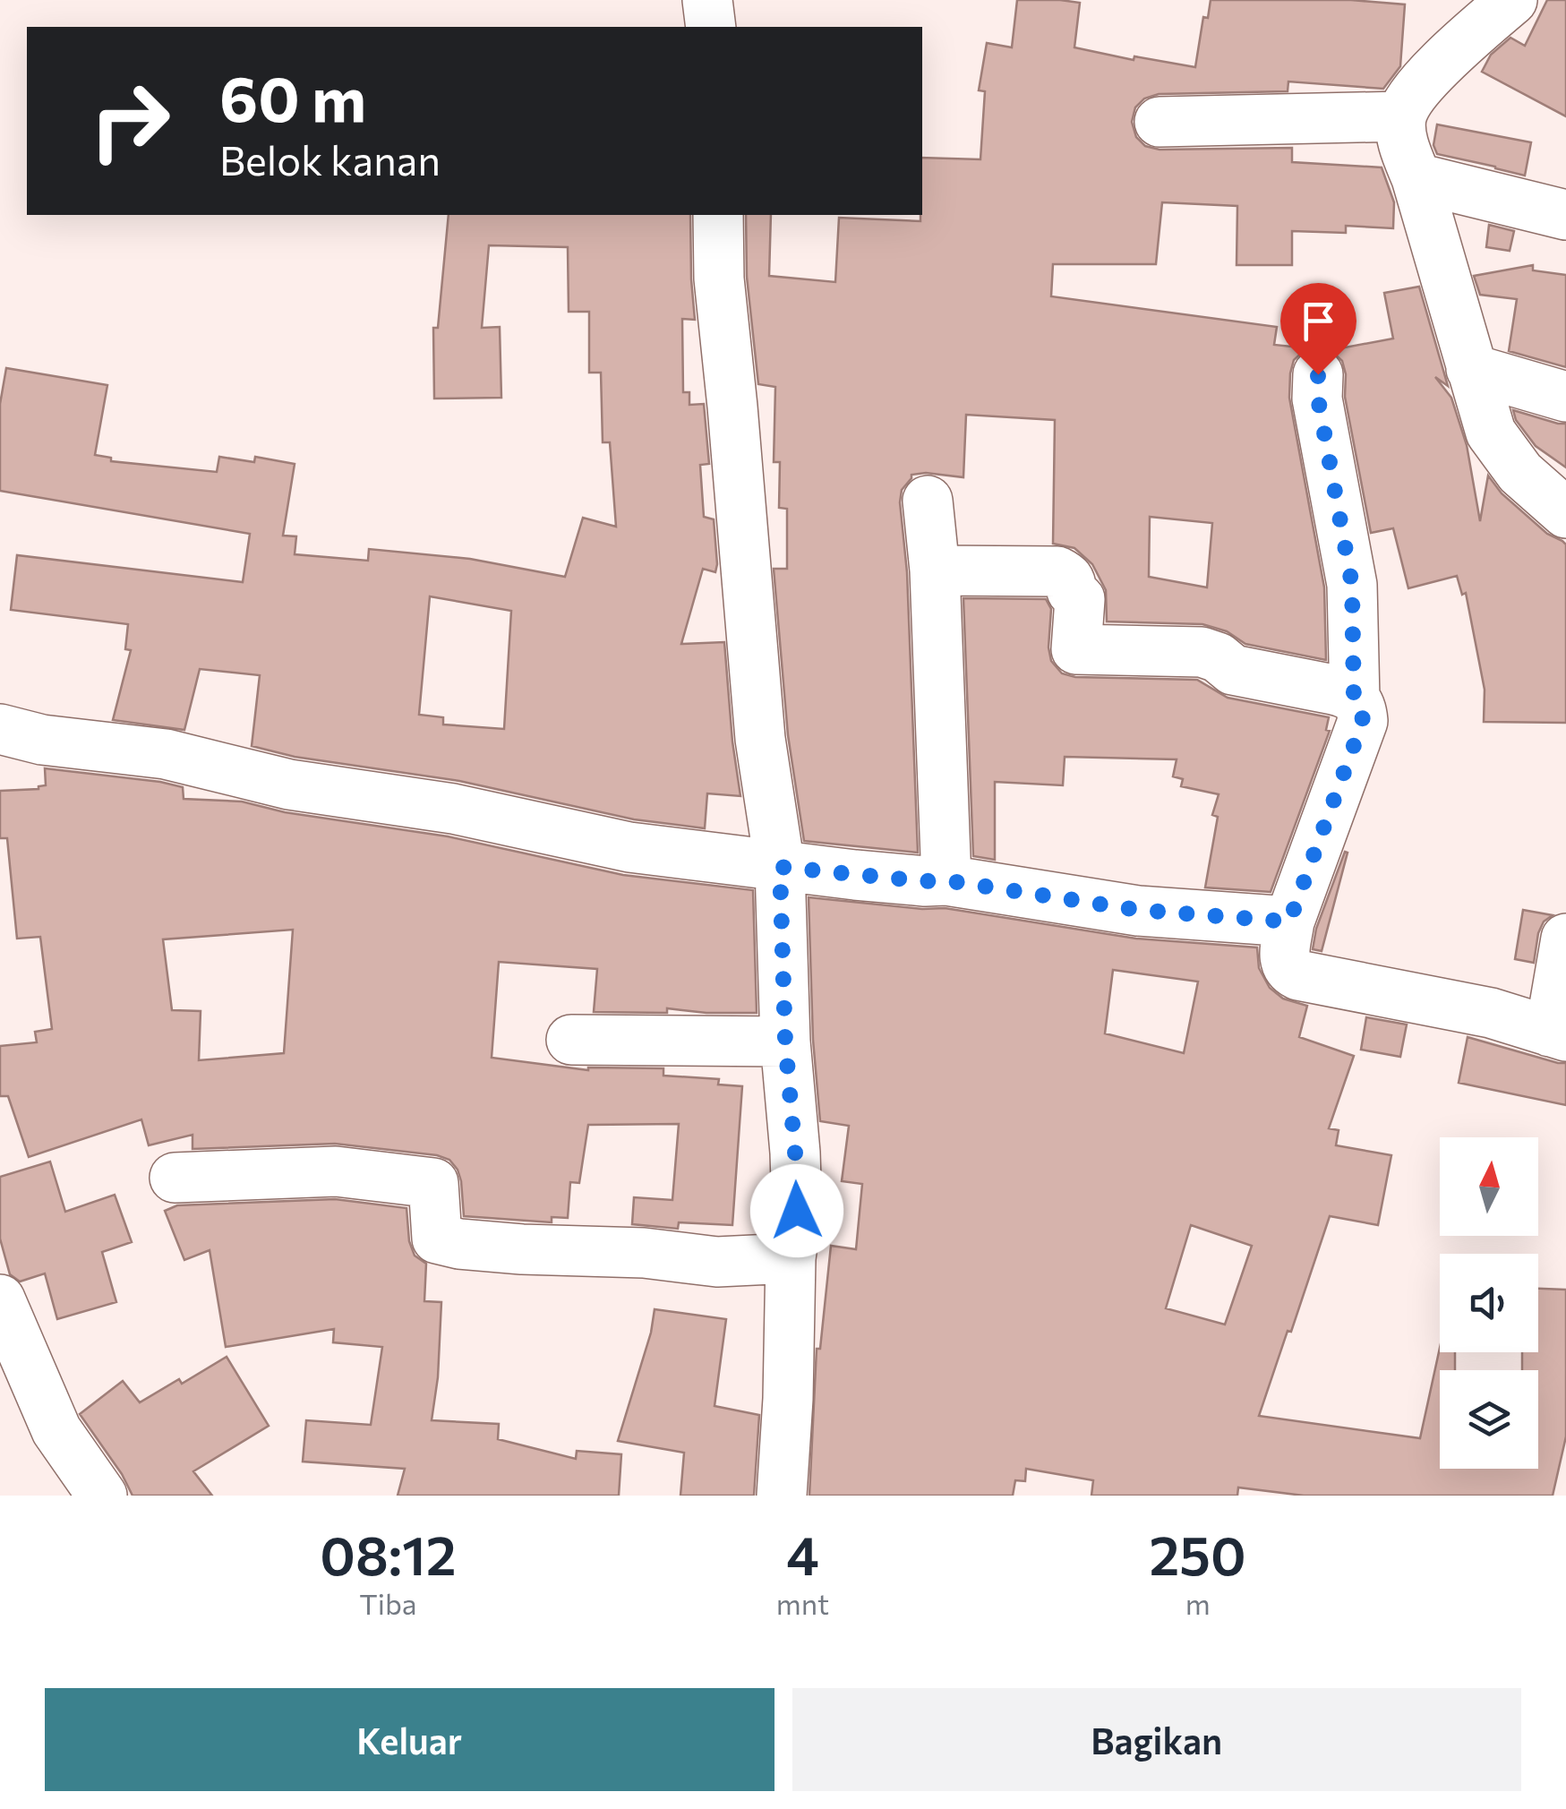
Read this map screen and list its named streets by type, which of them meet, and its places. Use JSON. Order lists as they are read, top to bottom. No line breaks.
{"north":"top","page":{"turn":["60 m","Belok kanan"],"eta":["08:12","Tiba","4","mnt","250","m"],"buttons":["Keluar","Bagikan"]}}
